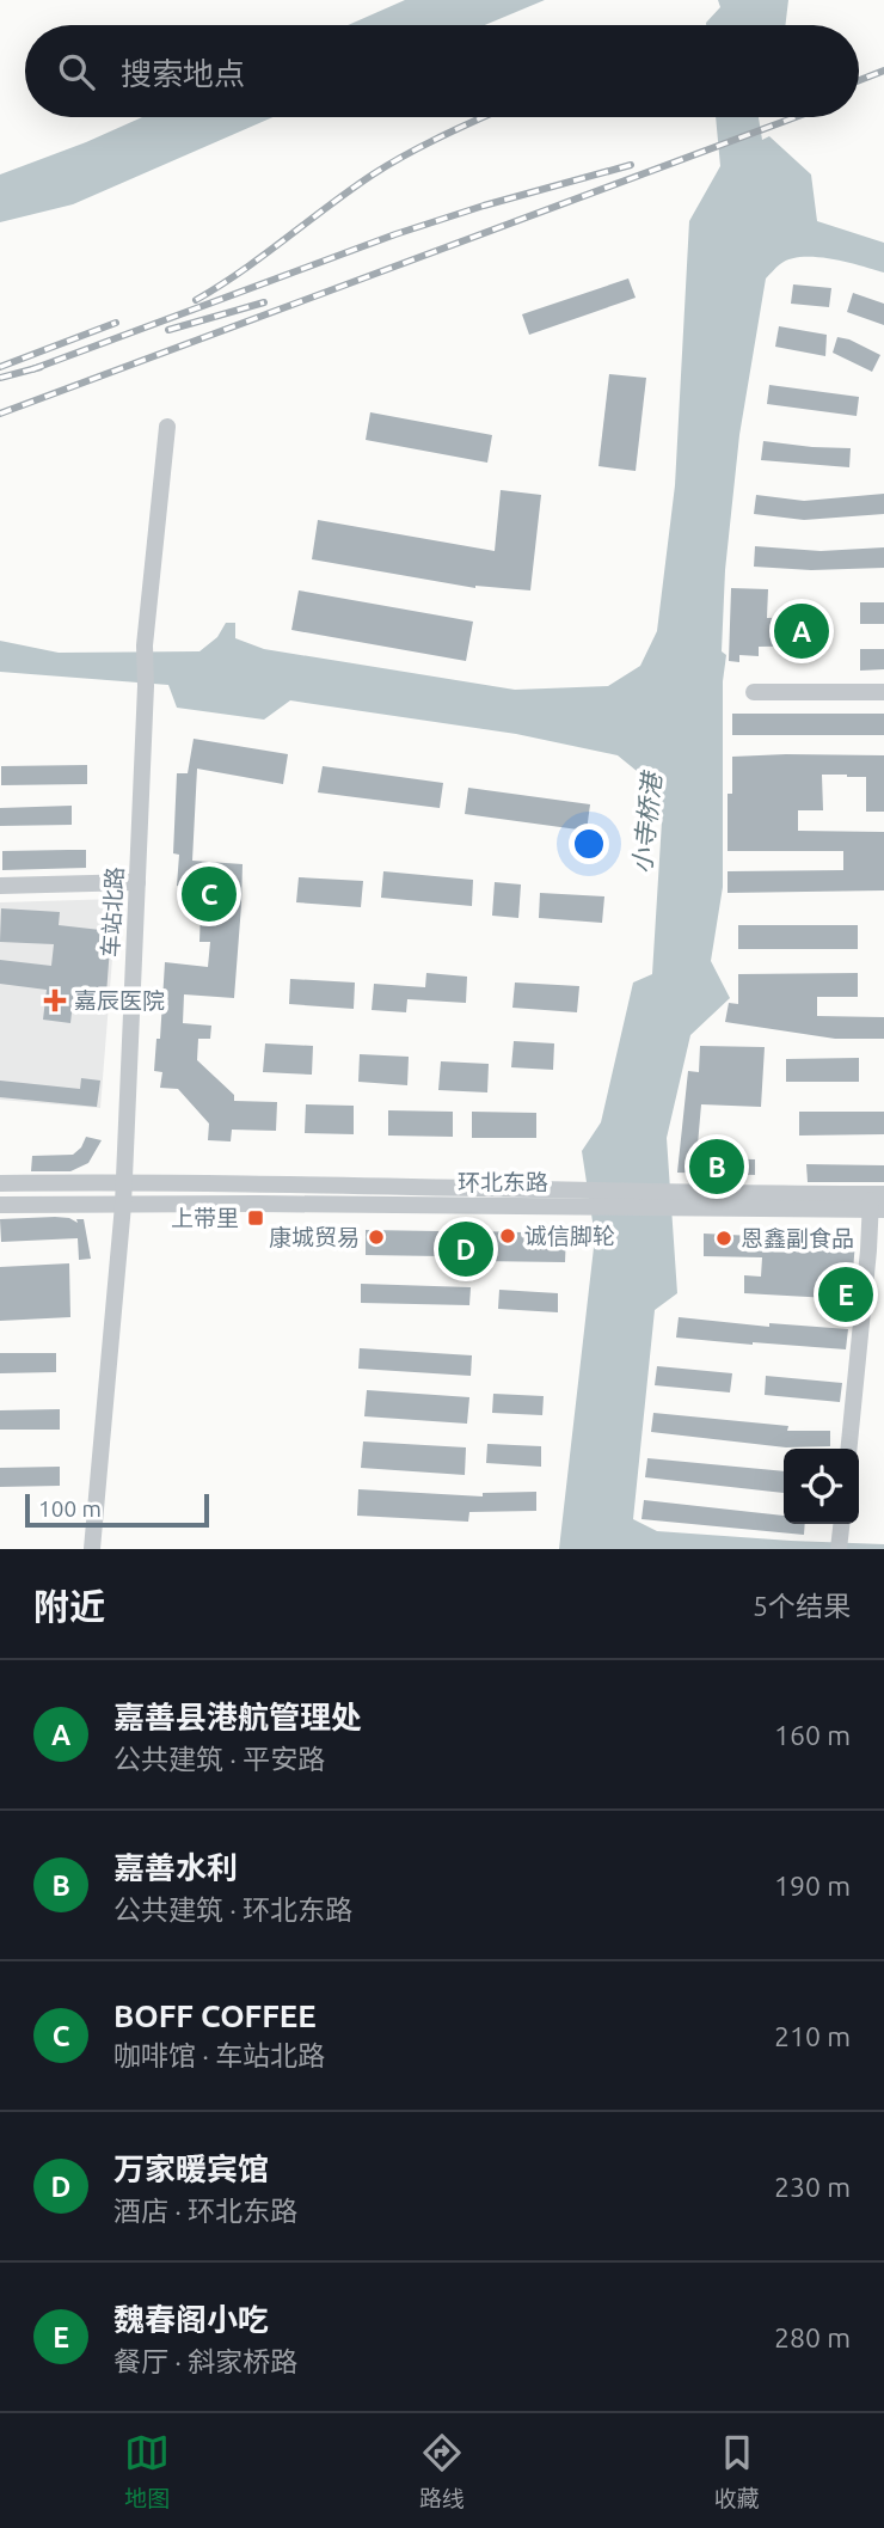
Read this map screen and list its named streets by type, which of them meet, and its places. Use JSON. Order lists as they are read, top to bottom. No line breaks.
{"streets":{"street":["车站北路","环北东路"]},"crossings":[["车站北路","环北东路"]],"water":["小寺桥港"],"places":{"health":["嘉辰医院"],"transit":["上带里"],"other":["诚信脚轮","康城贸易","恩鑫副食品"]},"scale_bar":"100 m","page":{"search":"搜索地点","pins":["A","C","B","D","E"],"scale":"100 m","heading":["附近","5个结果"],"list":[{"mark":"A","name":"嘉善县港航管理处","note":"公共建筑 · 平安路","value":"160 m"},{"mark":"B","name":"嘉善水利","note":"公共建筑 · 环北东路","value":"190 m"},{"mark":"C","name":"BOFF COFFEE","note":"咖啡馆 · 车站北路","value":"210 m"},{"mark":"D","name":"万家暖宾馆","note":"酒店 · 环北东路","value":"230 m"},{"mark":"E","name":"魏春阁小吃","note":"餐厅 · 斜家桥路","value":"280 m"}],"nav":["地图","路线","收藏"]}}
